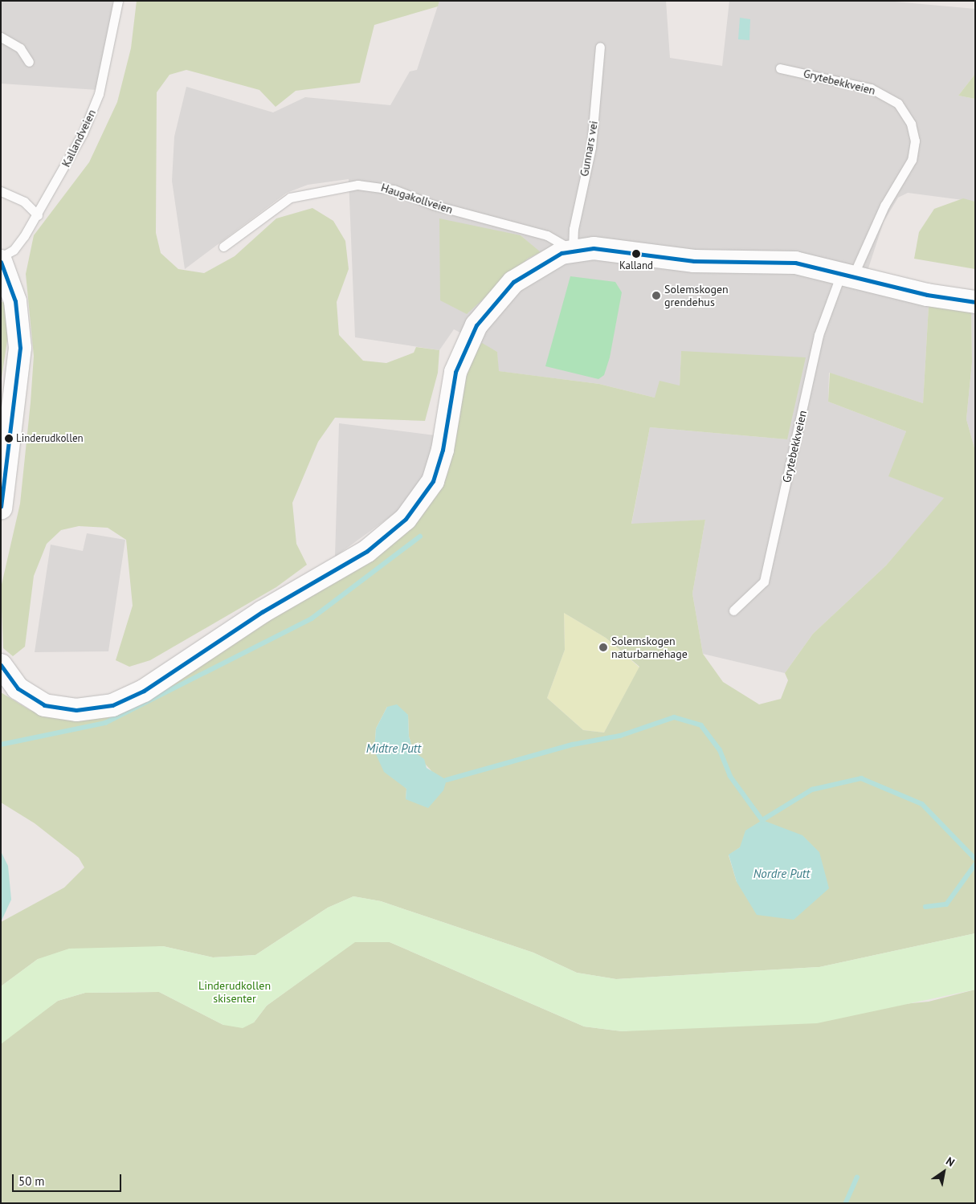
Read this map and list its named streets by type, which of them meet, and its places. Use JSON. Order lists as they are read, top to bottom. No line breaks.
{"streets":{"lane":["Grytebekkveien","Kallandveien","Gunnars vei","Haugakollveien"]},"crossings":[["Gunnars vei","Haugakollveien"]],"water":["Midtre Putt","Nordre Putt"],"parks":["Linderudkollen skisenter"],"places":["Kalland","Solemskogen grendehus","Linderudkollen","Solemskogen naturbarnehage"],"scale_bar":"50 m","north":"top right"}
